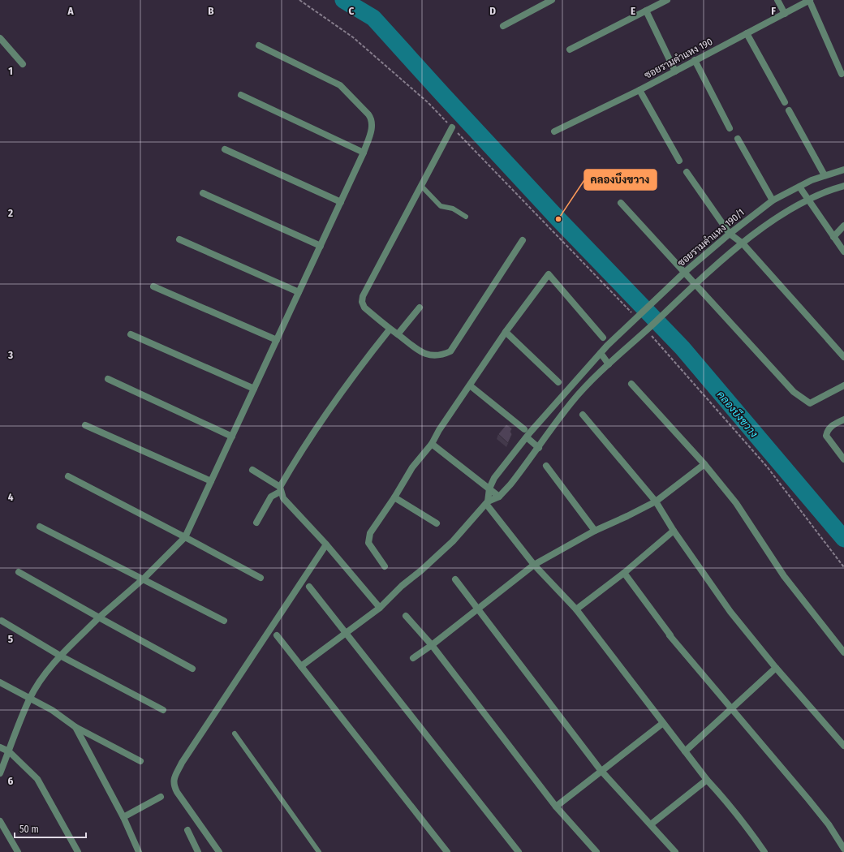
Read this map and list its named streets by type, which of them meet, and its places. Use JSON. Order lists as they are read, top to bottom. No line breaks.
{"streets":{"street":["ซอยรามคำแหง 190","ซอยรามคำแหง 190/1"]},"water":["คลองบึงขวาง"],"places":["คลองบึงขวาง"],"scale_bar":"50 m","grid":{"columns":["A","B","C","D","E","F"],"rows":["1","2","3","4","5","6"]}}
